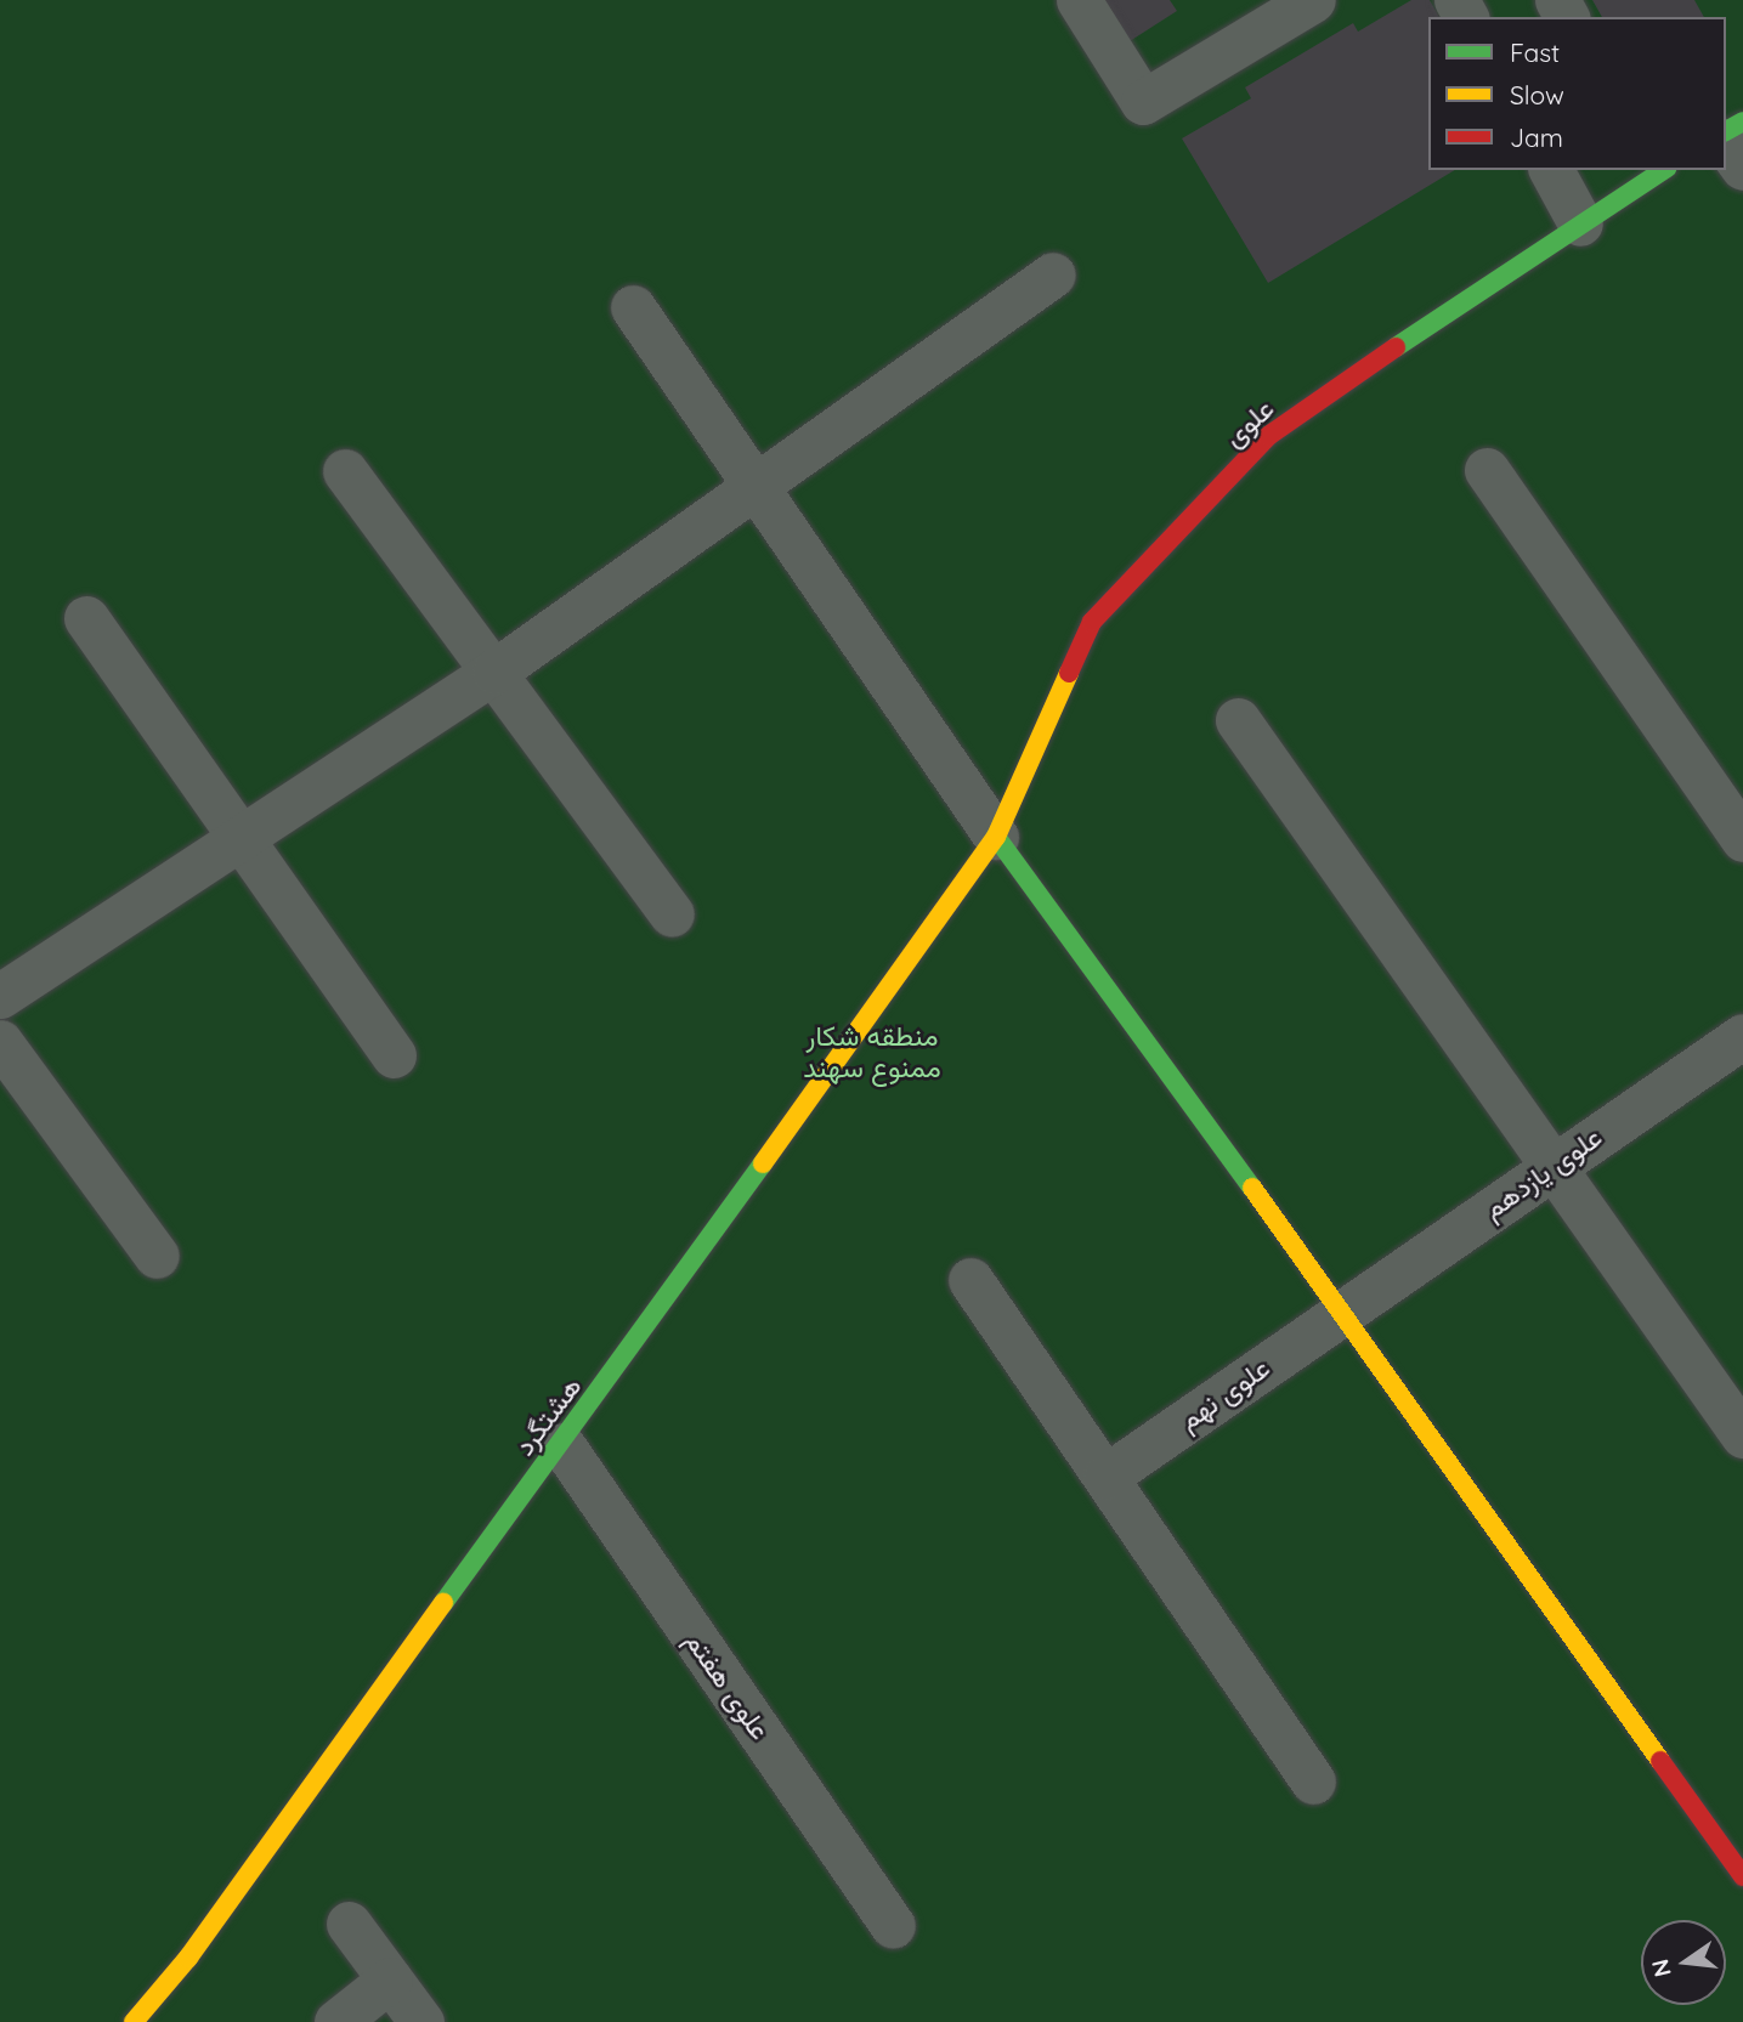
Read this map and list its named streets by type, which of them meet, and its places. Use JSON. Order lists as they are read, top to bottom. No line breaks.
{"streets":{"street":["علوی","علوی یازدهم","علوی نهم","هشتگرد","علوی هفتم"]},"crossings":[["علوی","هشتگرد"],["علوی یازدهم","علوی نهم"],["هشتگرد","علوی هفتم"]],"parks":["منطقه شکار ممنوع سهند"],"legend":["Fast","Slow","Jam"],"north":"left"}
